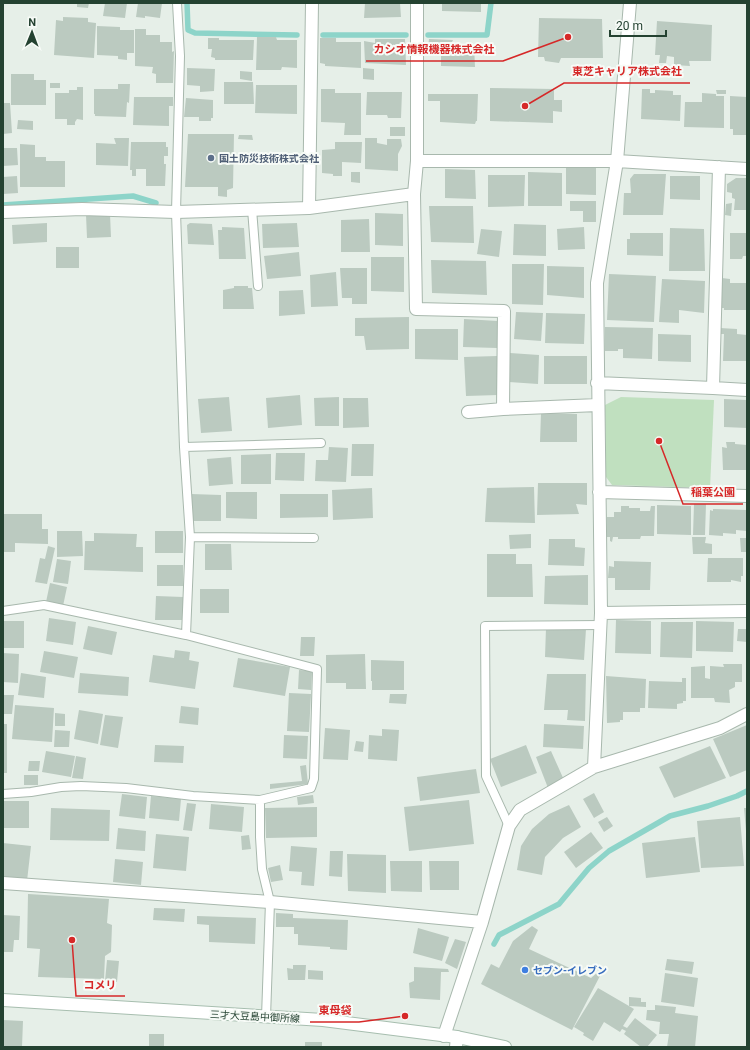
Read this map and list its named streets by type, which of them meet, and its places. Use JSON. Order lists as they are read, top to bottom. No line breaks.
{"streets":{"street":["三才大豆島中御所線"]},"places":["カシオ情報機器株式会社","東芝キャリア株式会社","国土防災技術株式会社","稲葉公園","コメリ","セブン-イレブン","東母袋"],"scale_bar":"20 m","north":"top"}
